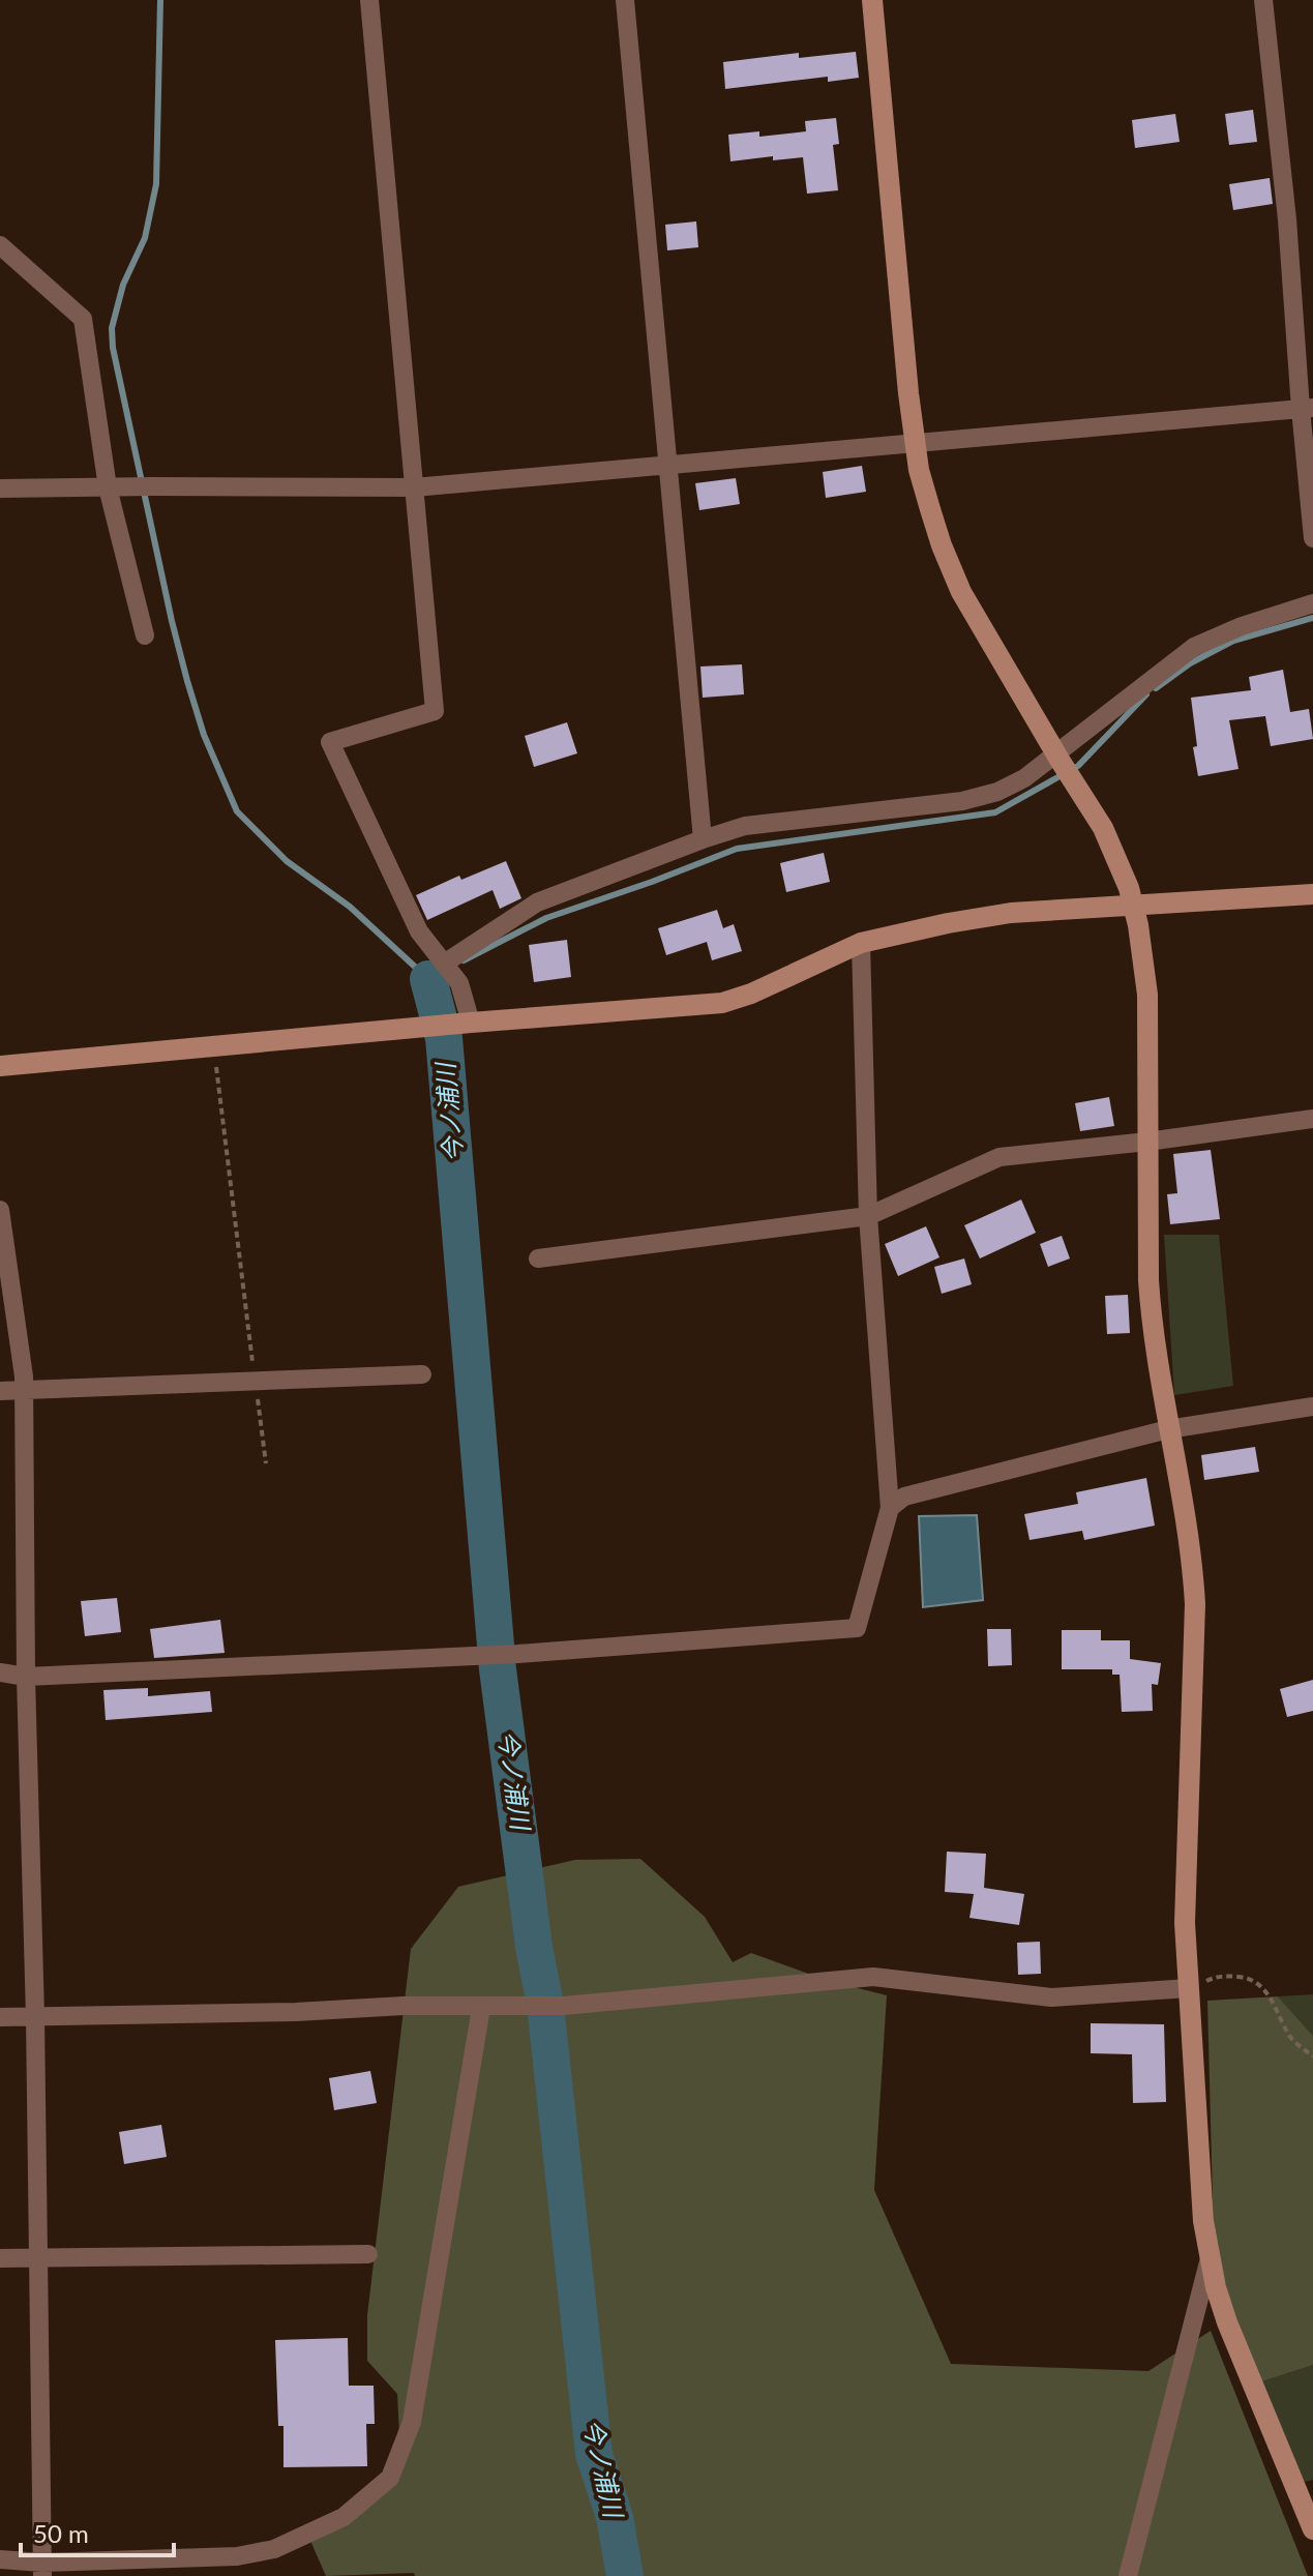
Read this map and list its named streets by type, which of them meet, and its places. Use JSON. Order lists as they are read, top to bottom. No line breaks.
{"water":["今ノ浦川"],"scale_bar":"50 m"}
